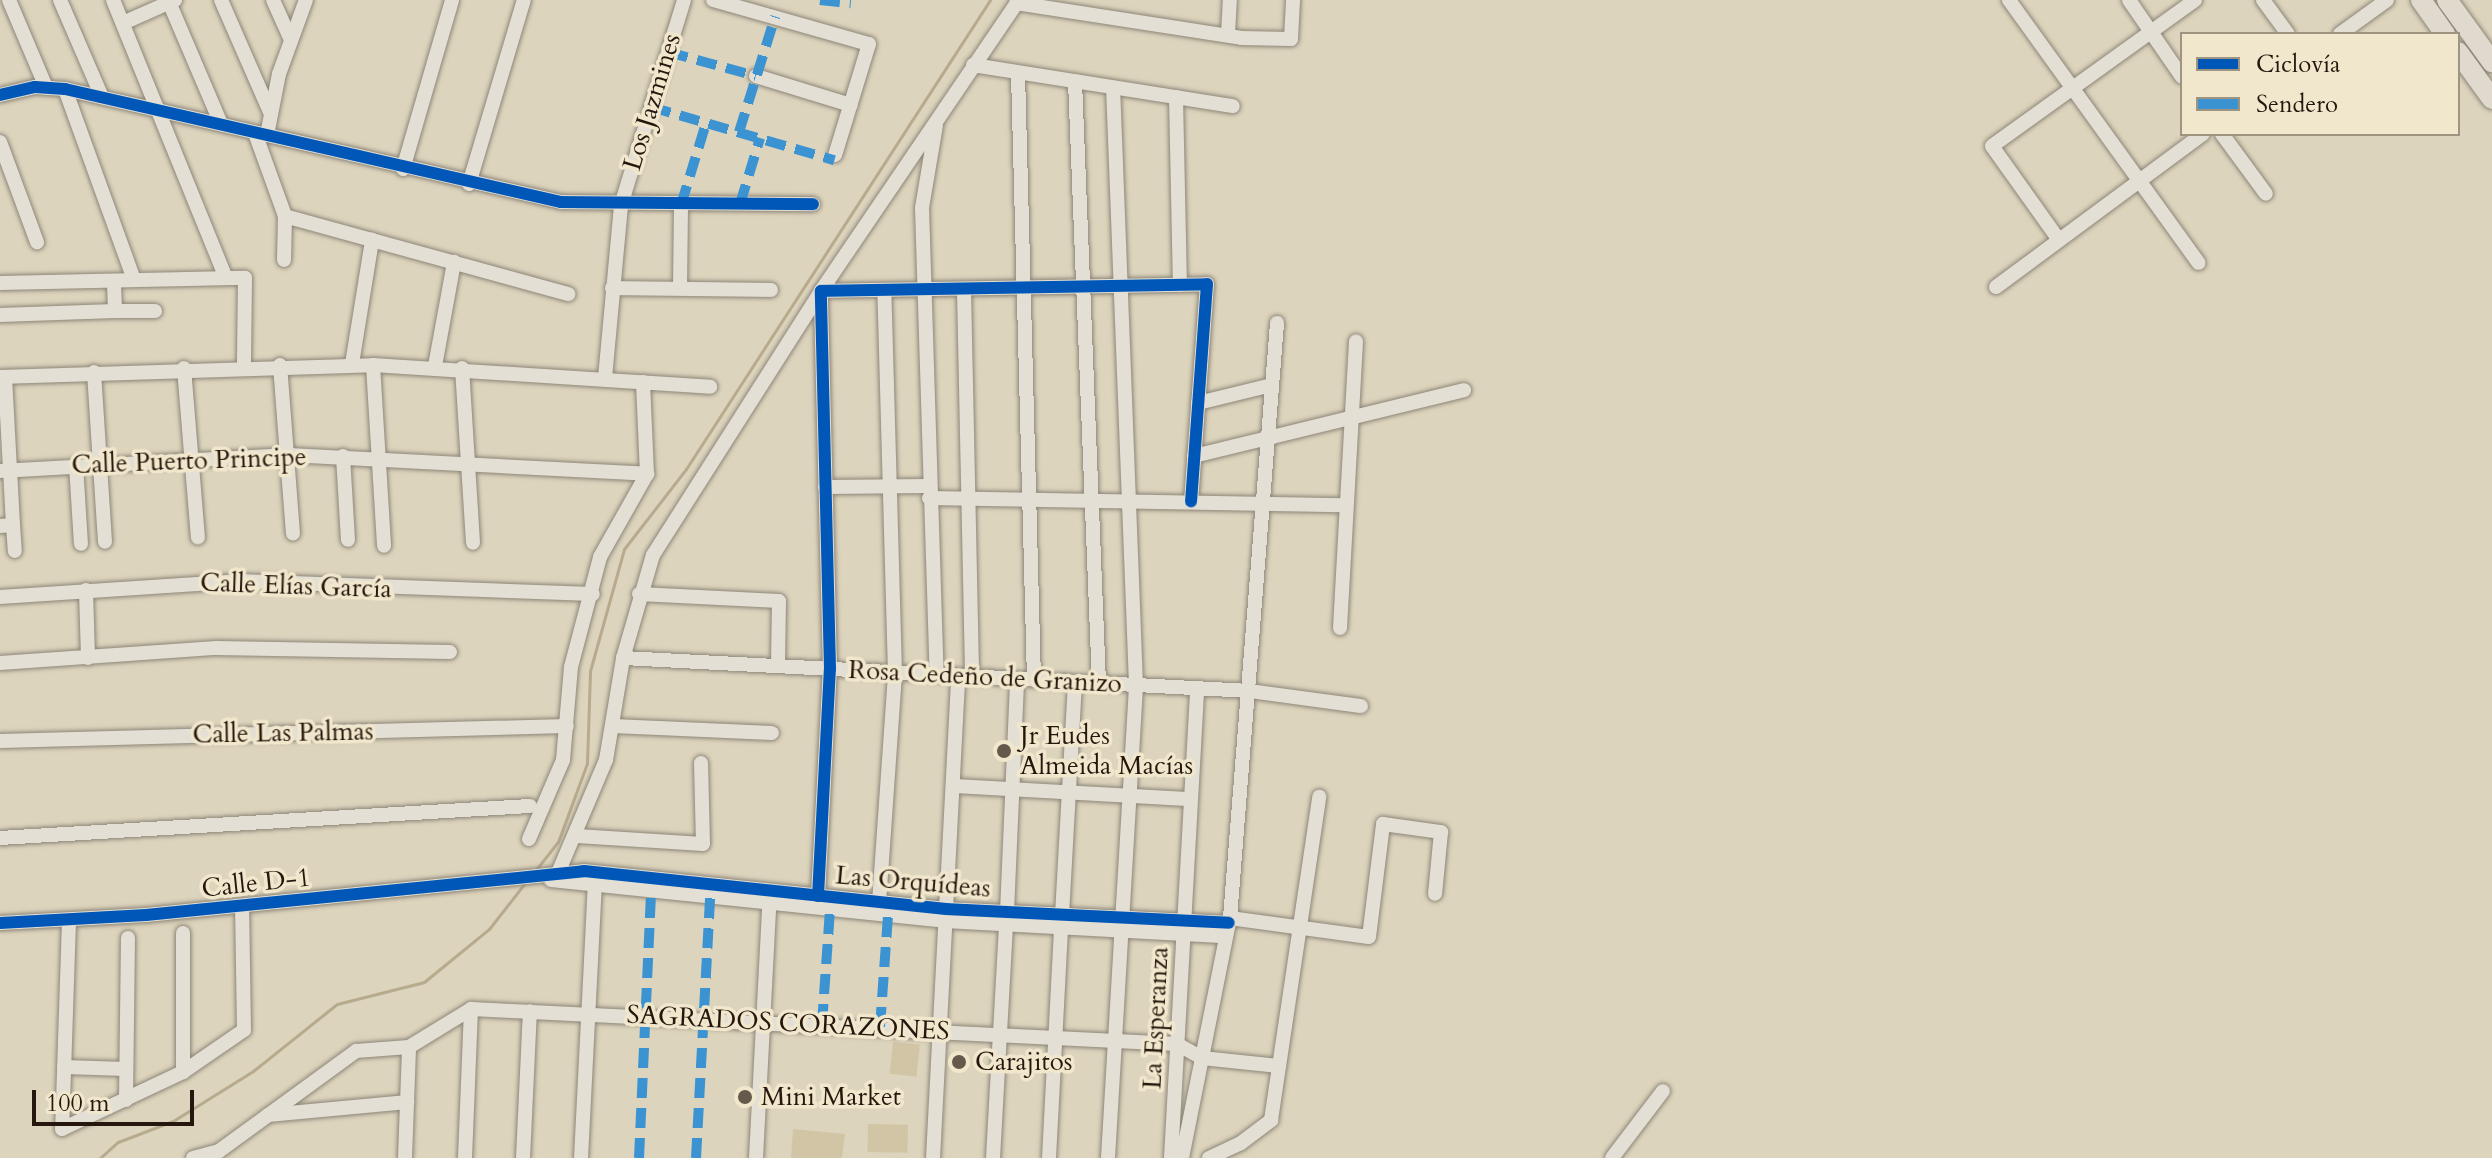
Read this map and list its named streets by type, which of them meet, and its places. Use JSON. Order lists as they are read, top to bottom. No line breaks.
{"streets":{"street":["Los Jazmines","Calle Puerto Principe","Calle Elías García","Rosa Cedeño de Granizo","Calle Las Palmas","Las Orquídeas","Calle D-1","La Esperanza","SAGRADOS CORAZONES"]},"crossings":[["Rosa Cedeño de Granizo","La Esperanza"],["Las Orquídeas","Calle D-1"],["Las Orquídeas","La Esperanza"],["La Esperanza","SAGRADOS CORAZONES"]],"places":["Jr Eudes Almeida Macías","Carajitos","Mini Market"],"legend":["Ciclovía","Sendero"],"scale_bar":"100 m"}
